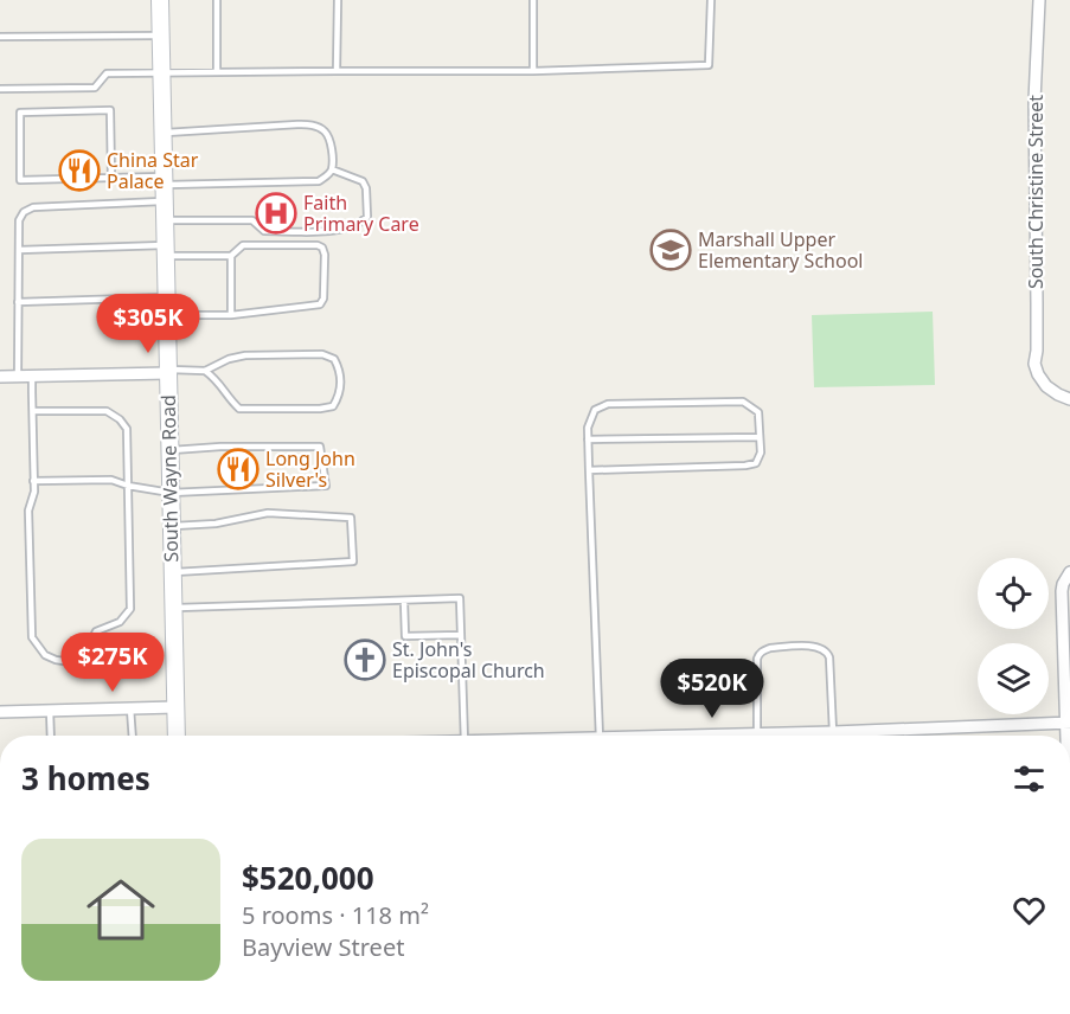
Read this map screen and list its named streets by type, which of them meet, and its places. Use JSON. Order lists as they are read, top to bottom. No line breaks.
{"streets":{"main road":["South Wayne Road"],"street":["South Christine Street"]},"places":{"restaurant":["China Star Palace","Long John Silver's"],"hospital":["Faith Primary Care"],"school or university":["Marshall Upper Elementary School"],"church":["St. John's Episcopal Church"]},"page":{"price":["$305K","$275K","$520K"],"heading":"3 homes","list":[{"name":"$520,000","note":"5 rooms · 118 m² · Bayview Street"}]}}
